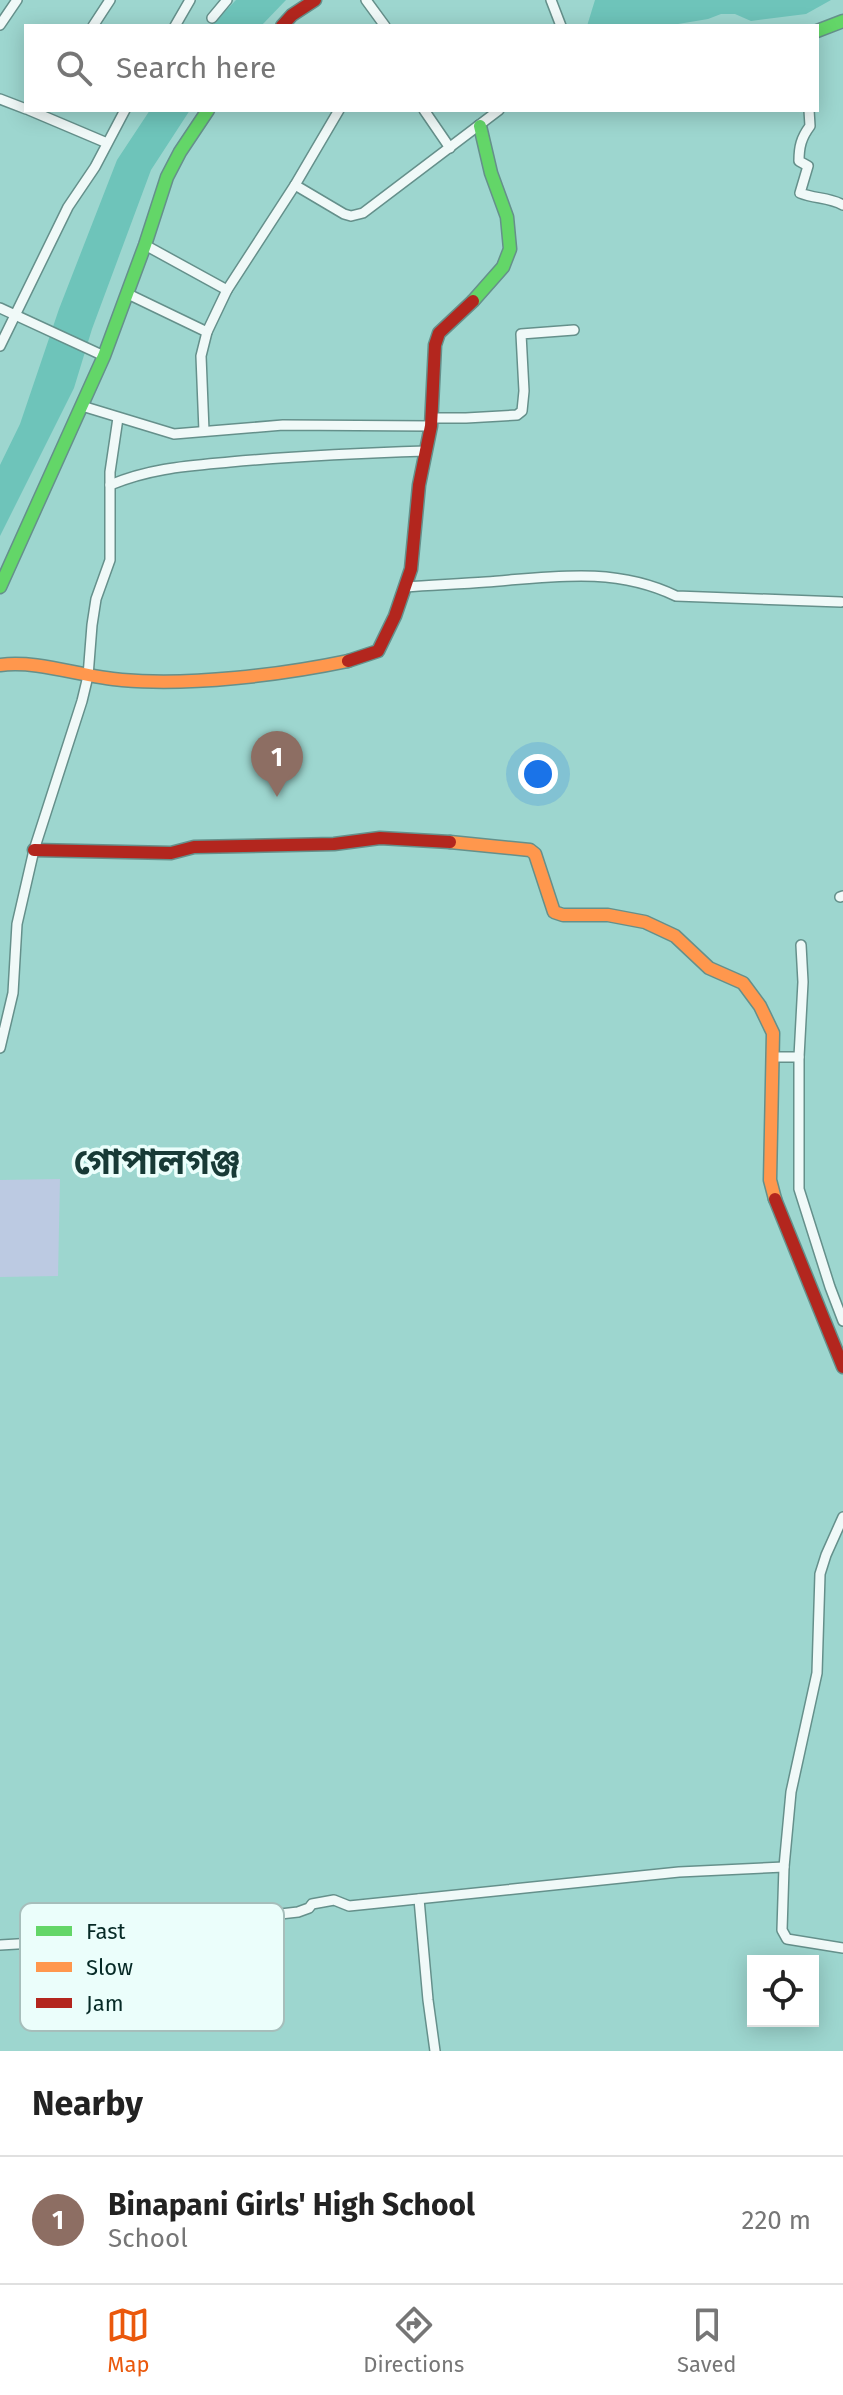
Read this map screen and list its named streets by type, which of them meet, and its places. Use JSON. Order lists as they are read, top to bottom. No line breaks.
{"districts":["গোপালগঞ্জ"],"legend":["Fast","Slow","Jam"],"page":{"search":"Search here","pins":"1","heading":"Nearby","list":[{"mark":"1","name":"Binapani Girls' High School","note":"School","value":"220 m"}],"nav":["Map","Directions","Saved"]}}
